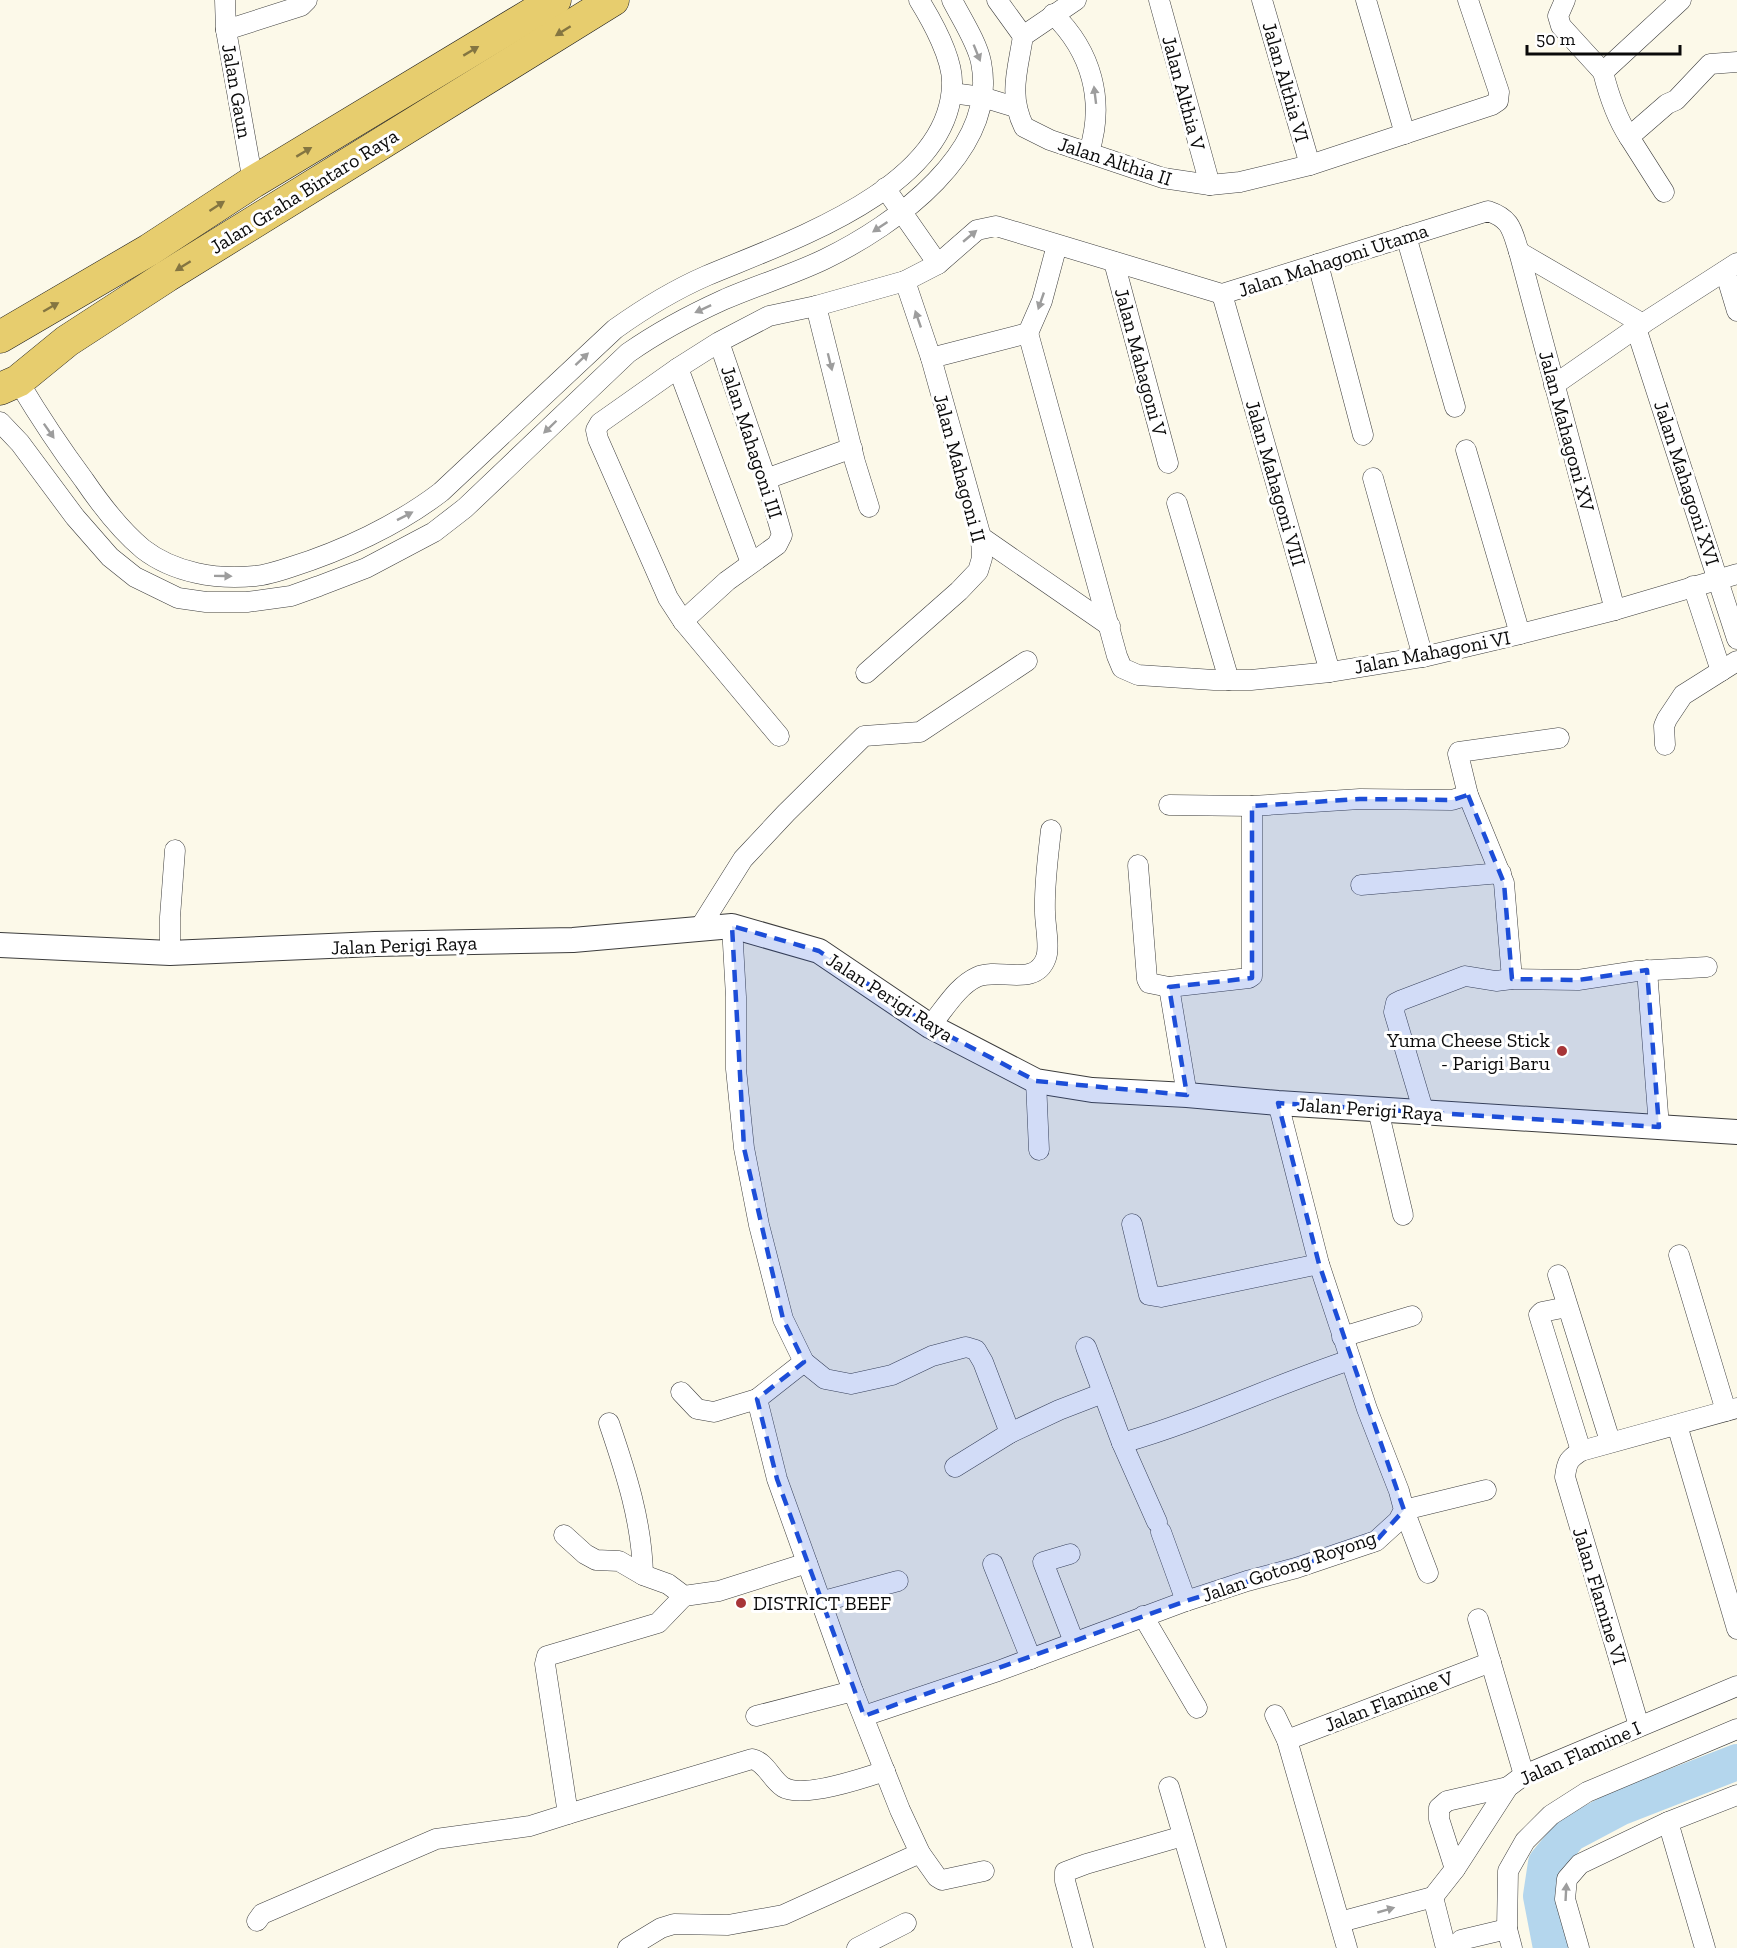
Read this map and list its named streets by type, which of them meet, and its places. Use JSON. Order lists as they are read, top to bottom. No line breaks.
{"streets":{"main road":["Jalan Graha Bintaro Raya"],"street":["Jalan Althia VI","Jalan Gaun","Jalan Althia V","Jalan Althia II","Jalan Mahagoni Utama","Jalan Mahagoni V","Jalan Mahagoni XV","Jalan Mahagoni III","Jalan Mahagoni II","Jalan Mahagoni VIII","Jalan Mahagoni XVI","Jalan Mahagoni VI","Jalan Perigi Raya","Jalan Gotong Royong","Jalan Flamine VI","Jalan Flamine V","Jalan Flamine I"]},"crossings":[["Jalan Althia VI","Jalan Althia II"],["Jalan Gaun","Jalan Graha Bintaro Raya"],["Jalan Althia V","Jalan Althia II"],["Jalan Mahagoni Utama","Jalan Mahagoni V"],["Jalan Mahagoni Utama","Jalan Mahagoni XV"],["Jalan Mahagoni Utama","Jalan Mahagoni III"],["Jalan Mahagoni Utama","Jalan Mahagoni VIII"],["Jalan Mahagoni XV","Jalan Mahagoni VI"],["Jalan Mahagoni VIII","Jalan Mahagoni VI"],["Jalan Mahagoni XVI","Jalan Mahagoni VI"],["Jalan Flamine VI","Jalan Flamine I"]],"places":["Yuma Cheese Stick - Parigi Baru","DISTRICT BEEF"],"scale_bar":"50 m"}
